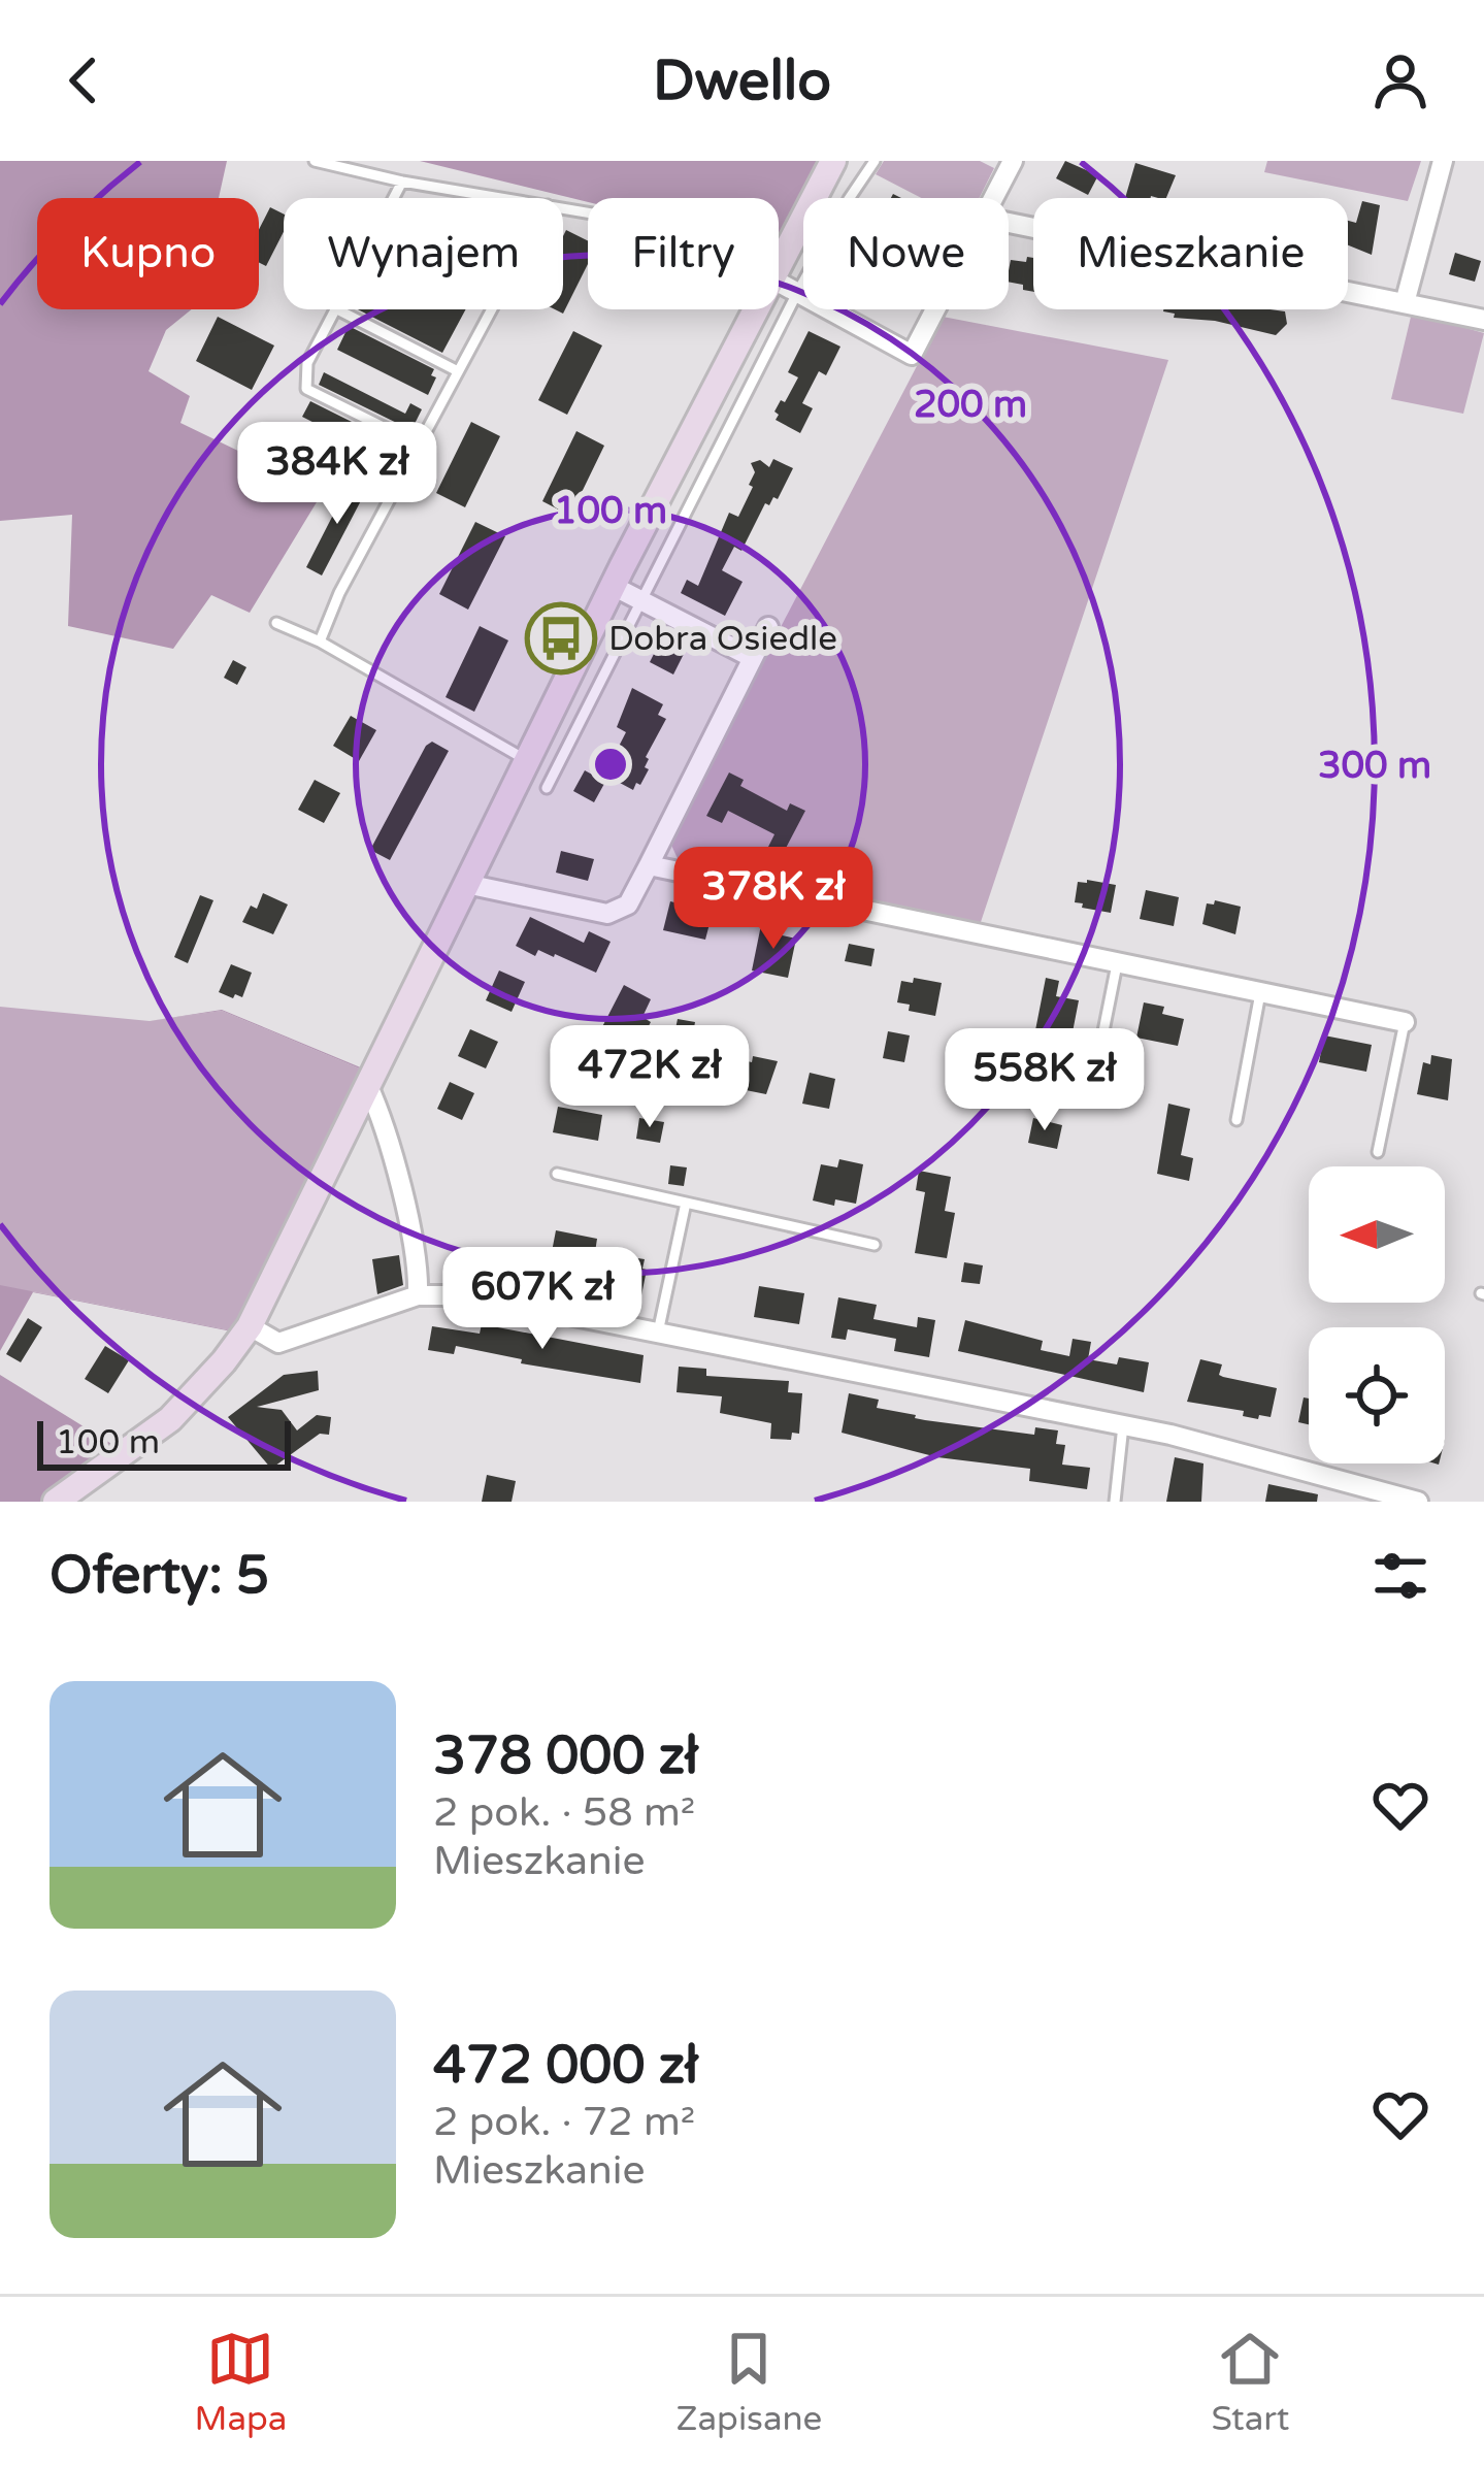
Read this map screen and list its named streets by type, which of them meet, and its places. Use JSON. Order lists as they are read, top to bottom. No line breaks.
{"places":{"bus stop":["Dobra Osiedle"]},"scale_bar":"100 m","north":"left","page":{"header":"Dwello","chip":["Kupno","Wynajem","Filtry","Nowe","Mieszkanie"],"price":["384K zł","378K zł","472K zł","558K zł","607K zł"],"scale":"100 m","heading":"Oferty: 5","list":[{"name":"378 000 zł","note":"2 pok. · 58 m² · Mieszkanie"},{"name":"472 000 zł","note":"2 pok. · 72 m² · Mieszkanie"}],"tabs":["Mapa","Zapisane","Start"]},"rings":["200 m","100 m","300 m"]}
